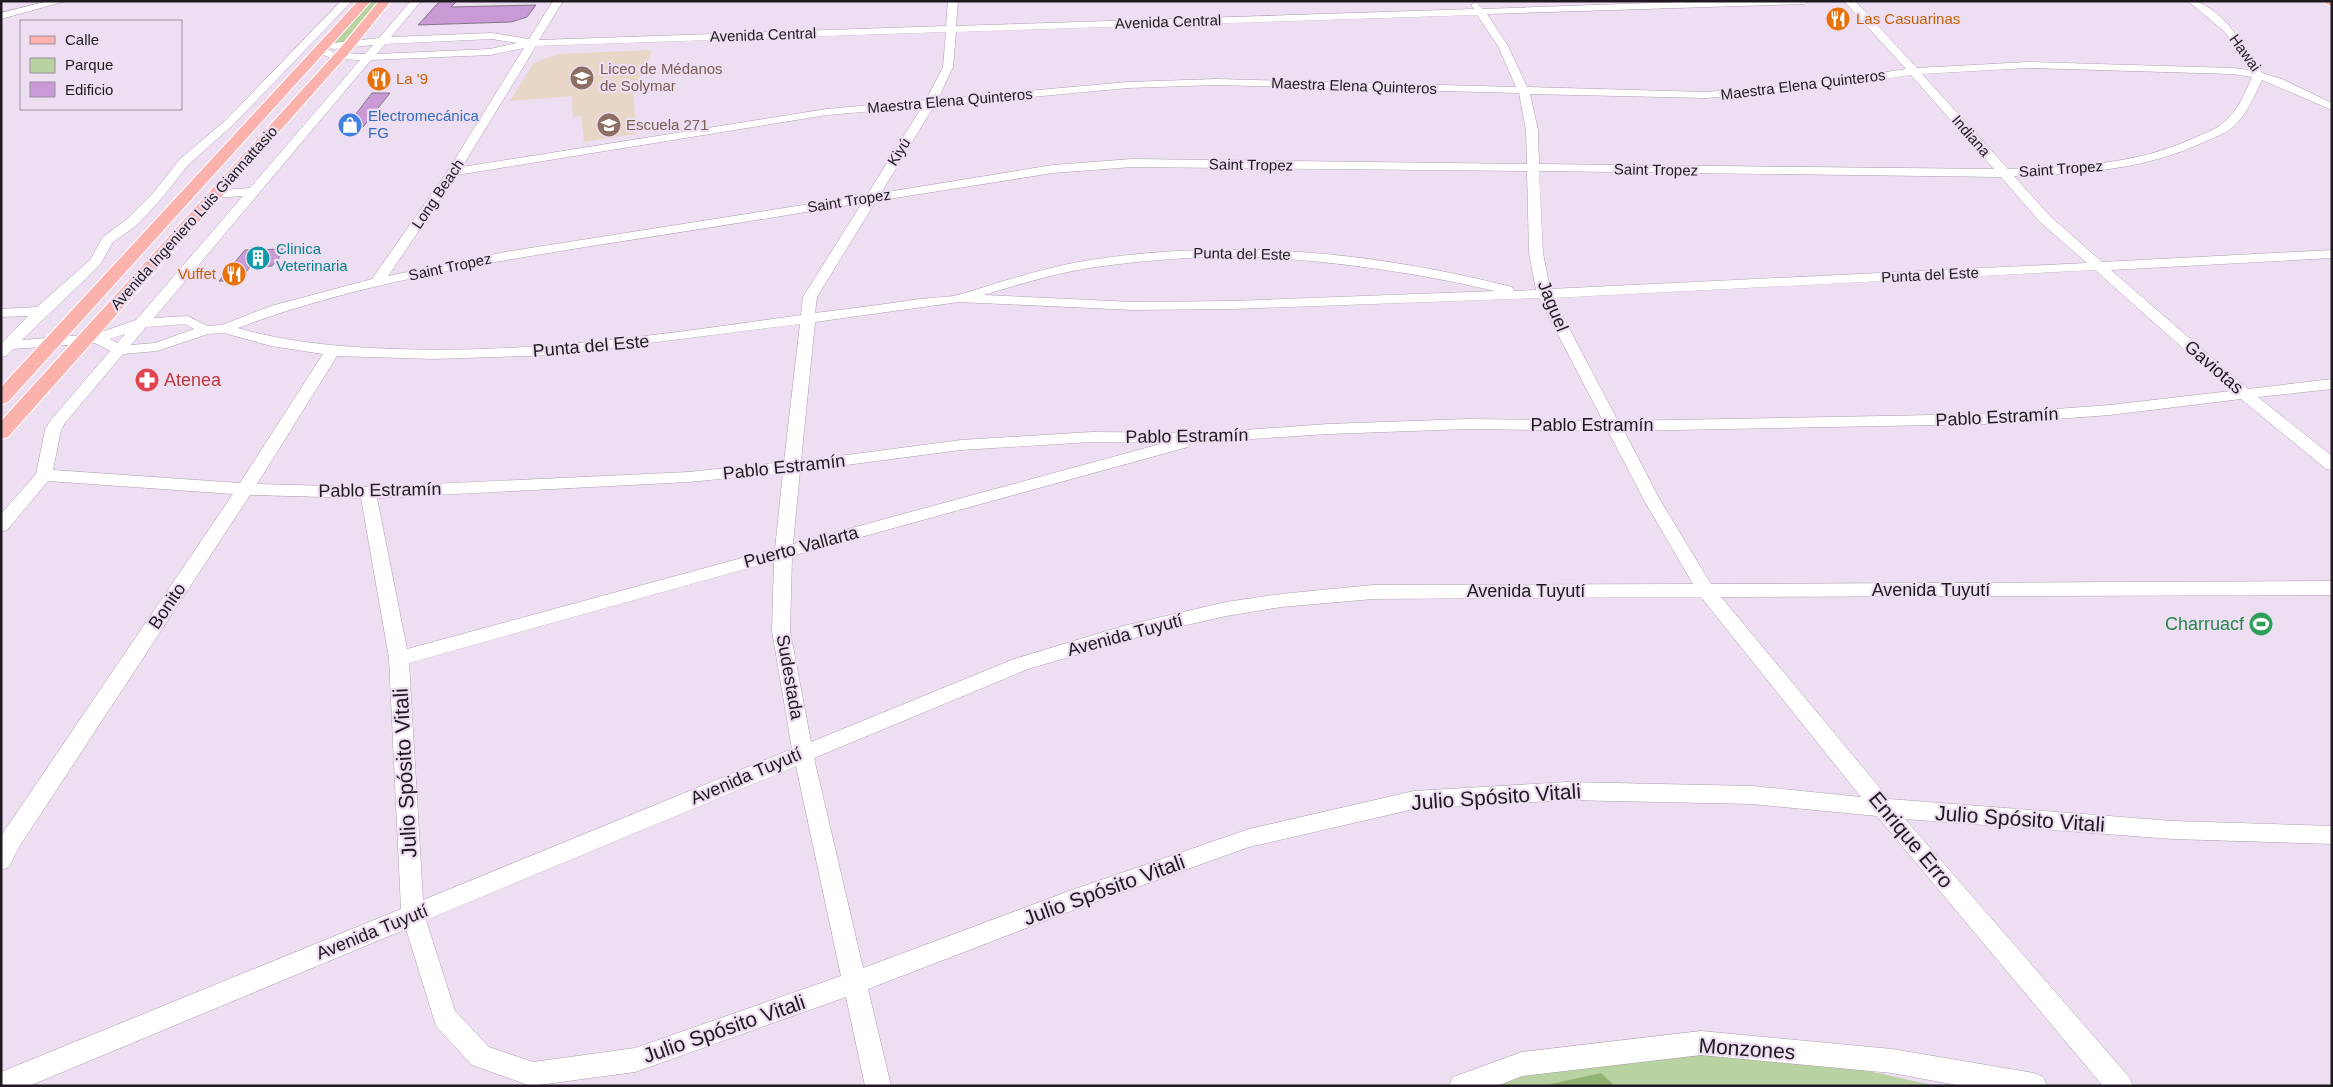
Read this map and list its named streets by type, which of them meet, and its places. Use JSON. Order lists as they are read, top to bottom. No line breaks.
{"streets":{"main road":["Avenida Ingeniero Luis Giannattasio"],"street":["Avenida Central","Hawai","Maestra Elena Quinteros","Indiana","Kiyú","Saint Tropez","Long Beach","Punta del Este","Jaguel","Gaviotas","Pablo Estramín","Puerto Vallarta","Avenida Tuyutí","Bonito","Sudestada","Julio Spósito Vitali","Enrique Erro","Monzones"]},"crossings":[["Avenida Central","Kiyú"],["Avenida Central","Long Beach"],["Avenida Central","Avenida Ingeniero Luis Giannattasio"],["Avenida Central","Jaguel"],["Hawai","Maestra Elena Quinteros"],["Hawai","Saint Tropez"],["Maestra Elena Quinteros","Indiana"],["Maestra Elena Quinteros","Kiyú"],["Maestra Elena Quinteros","Saint Tropez"],["Maestra Elena Quinteros","Long Beach"],["Maestra Elena Quinteros","Jaguel"],["Indiana","Saint Tropez"],["Indiana","Punta del Este"],["Indiana","Gaviotas"],["Kiyú","Saint Tropez"],["Kiyú","Punta del Este"],["Kiyú","Sudestada"],["Saint Tropez","Long Beach"],["Saint Tropez","Punta del Este"],["Saint Tropez","Jaguel"],["Avenida Ingeniero Luis Giannattasio","Pablo Estramín"],["Punta del Este","Jaguel"],["Punta del Este","Gaviotas"],["Punta del Este","Bonito"],["Punta del Este","Sudestada"],["Jaguel","Pablo Estramín"],["Jaguel","Avenida Tuyutí"],["Jaguel","Enrique Erro"],["Gaviotas","Pablo Estramín"],["Pablo Estramín","Puerto Vallarta"],["Pablo Estramín","Bonito"],["Pablo Estramín","Sudestada"],["Pablo Estramín","Julio Spósito Vitali"],["Puerto Vallarta","Sudestada"],["Puerto Vallarta","Julio Spósito Vitali"],["Avenida Tuyutí","Sudestada"],["Avenida Tuyutí","Julio Spósito Vitali"],["Avenida Tuyutí","Enrique Erro"],["Sudestada","Julio Spósito Vitali"],["Julio Spósito Vitali","Enrique Erro"]],"places":{"restaurant":["Las Casuarinas","La '9","Vuffet"],"school or university":["Liceo de Médanos de Solymar","Escuela 271"],"shop":["Electromecánica FG"],"building":["Clinica Veterinaria"],"pharmacy":["Atenea"],"sports":["Charruacf"]},"legend":["Calle","Parque","Edificio"]}
